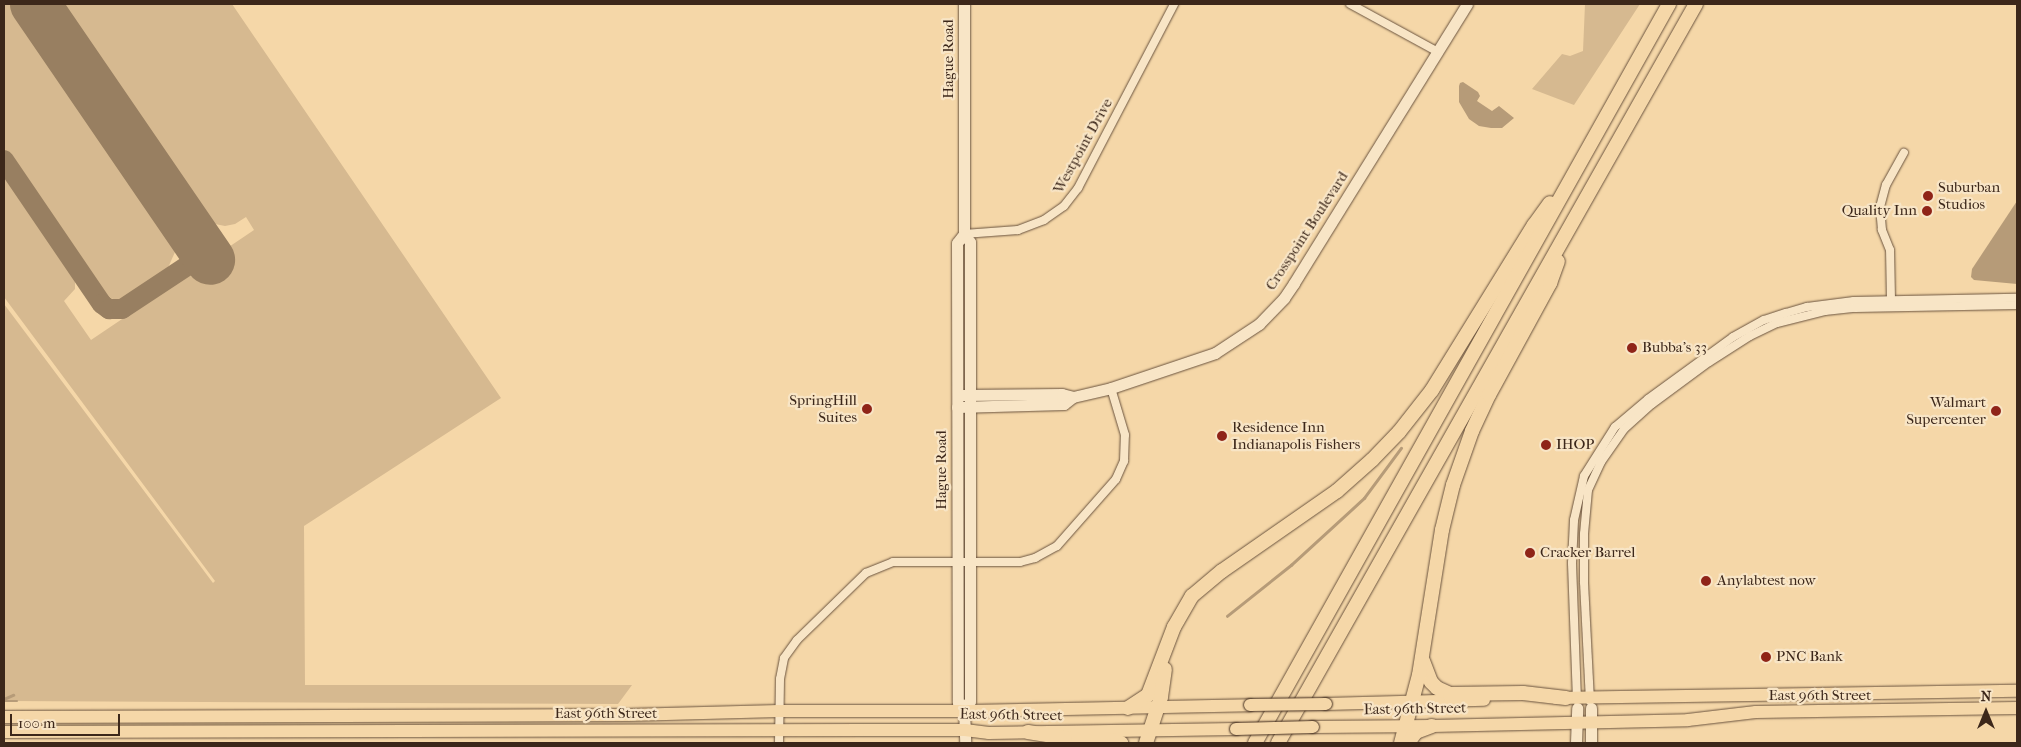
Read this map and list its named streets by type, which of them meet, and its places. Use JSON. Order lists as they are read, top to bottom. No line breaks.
{"streets":{"main road":["East 96th Street"],"street":["Hague Road","Westpoint Drive","Crosspoint Boulevard"]},"crossings":[["Hague Road","Westpoint Drive"],["Hague Road","Crosspoint Boulevard"],["Hague Road","East 96th Street"]],"places":["Suburban Studios","Quality Inn","Bubba's 33","SpringHill Suites","Walmart Supercenter","Residence Inn Indianapolis Fishers","IHOP","Cracker Barrel","Anylabtest now","PNC Bank"],"scale_bar":"100 m","north":"top"}
